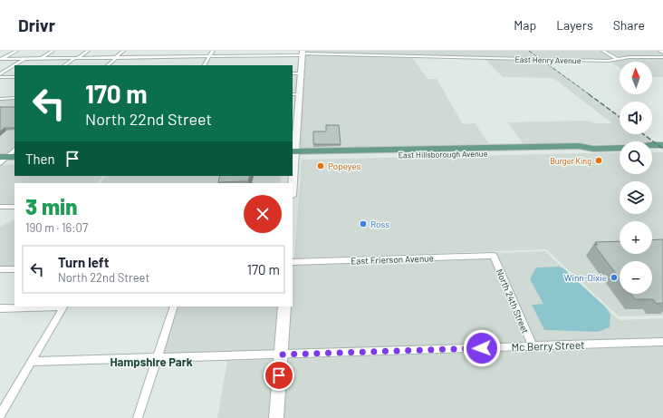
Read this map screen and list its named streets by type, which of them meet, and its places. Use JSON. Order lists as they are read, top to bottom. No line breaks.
{"streets":{"main road":["East Hillsborough Avenue"],"street":["East Henry Avenue","East Frierson Avenue","North 24th Street","Mc Berry Street"]},"crossings":[["East Frierson Avenue","North 24th Street"],["North 24th Street","Mc Berry Street"]],"districts":["Hampshire Park"],"places":["Burger King","Popeyes","Ross","Winn-Dixie"],"north":"top","page":{"header":"Drivr","nav":["Map","Layers","Share"],"map_buttons":["+","−"],"turn":["170 m","North 22nd Street"],"then":"Then","heading":["3 min","190 m · 16:07"],"list":[{"name":"Turn left","note":"North 22nd Street","value":"170 m"}]}}
